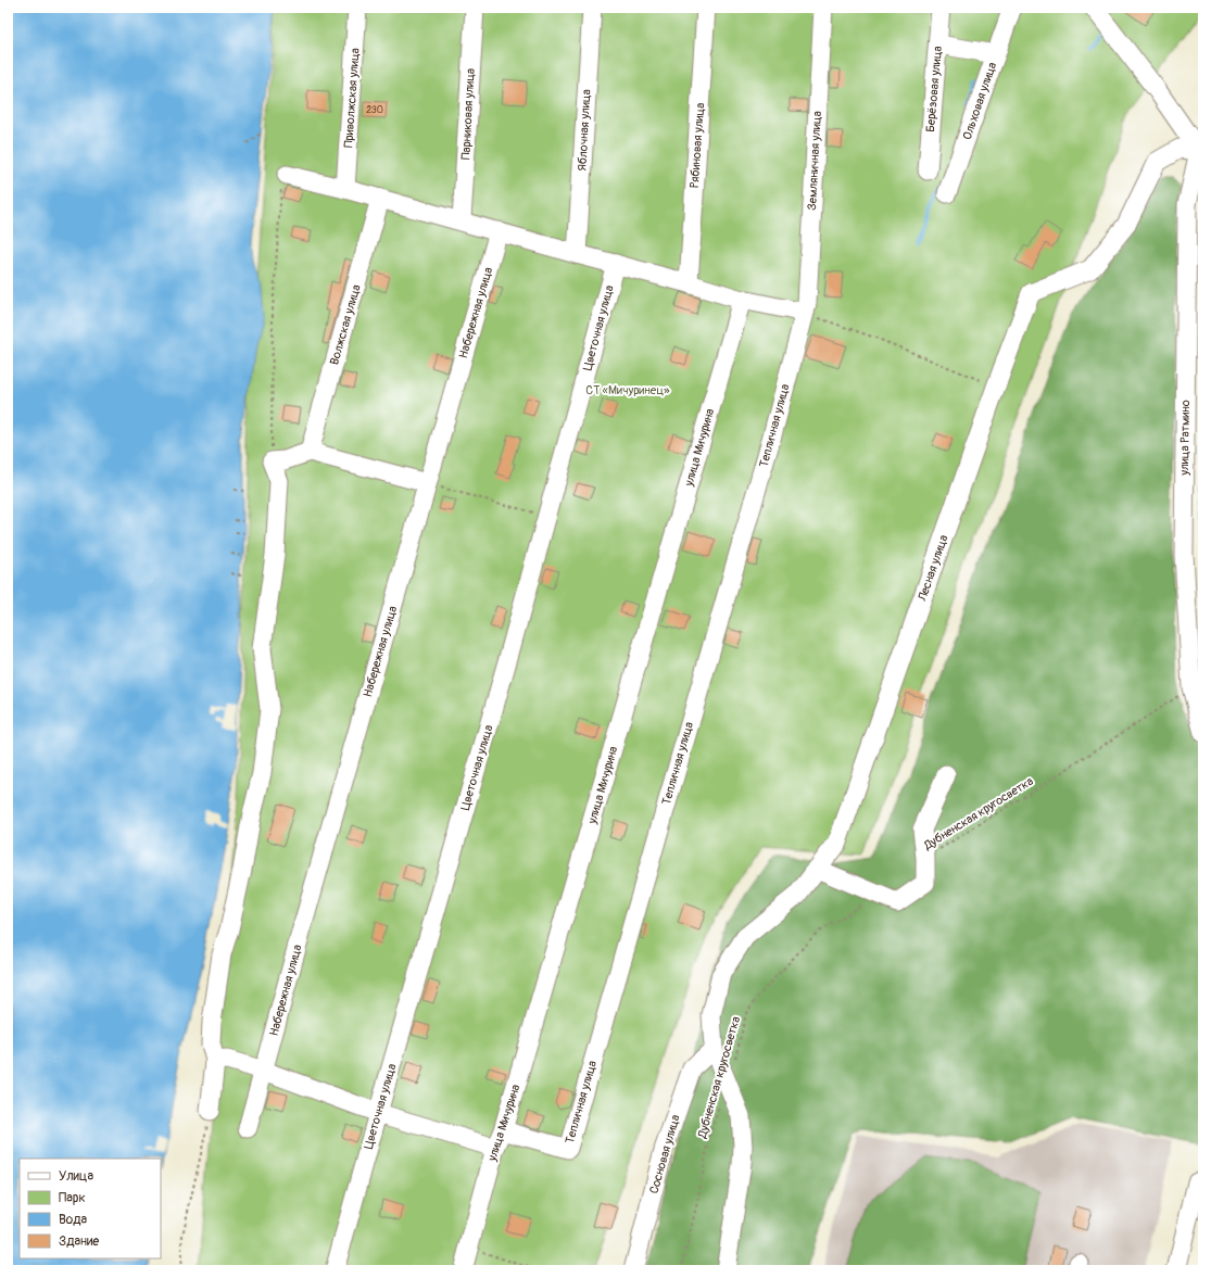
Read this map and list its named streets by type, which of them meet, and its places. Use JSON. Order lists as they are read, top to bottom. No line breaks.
{"streets":{"street":["Берёзовая улица","Приволжская улица","Ольховая улица","Парниковая улица","Яблочная улица","Рябиновая улица","Земляничная улица","Набережная улица","Волжская улица","Цветочная улица","Тепличная улица","улица Ратмино","улица Мичурина","Лесная улица","Сосновая улица"],"path":["Дубненская кругосветка"]},"crossings":[["Земляничная улица","Тепличная улица"],["Тепличная улица","улица Мичурина"],["улица Ратмино","Лесная улица"],["улица Ратмино","Дубненская кругосветка"],["Лесная улица","Дубненская кругосветка"],["Лесная улица","Сосновая улица"]],"parks":["СТ «Мичуринец»"],"house_numbers":["230"],"legend":["Улица","Парк","Вода","Здание"]}
